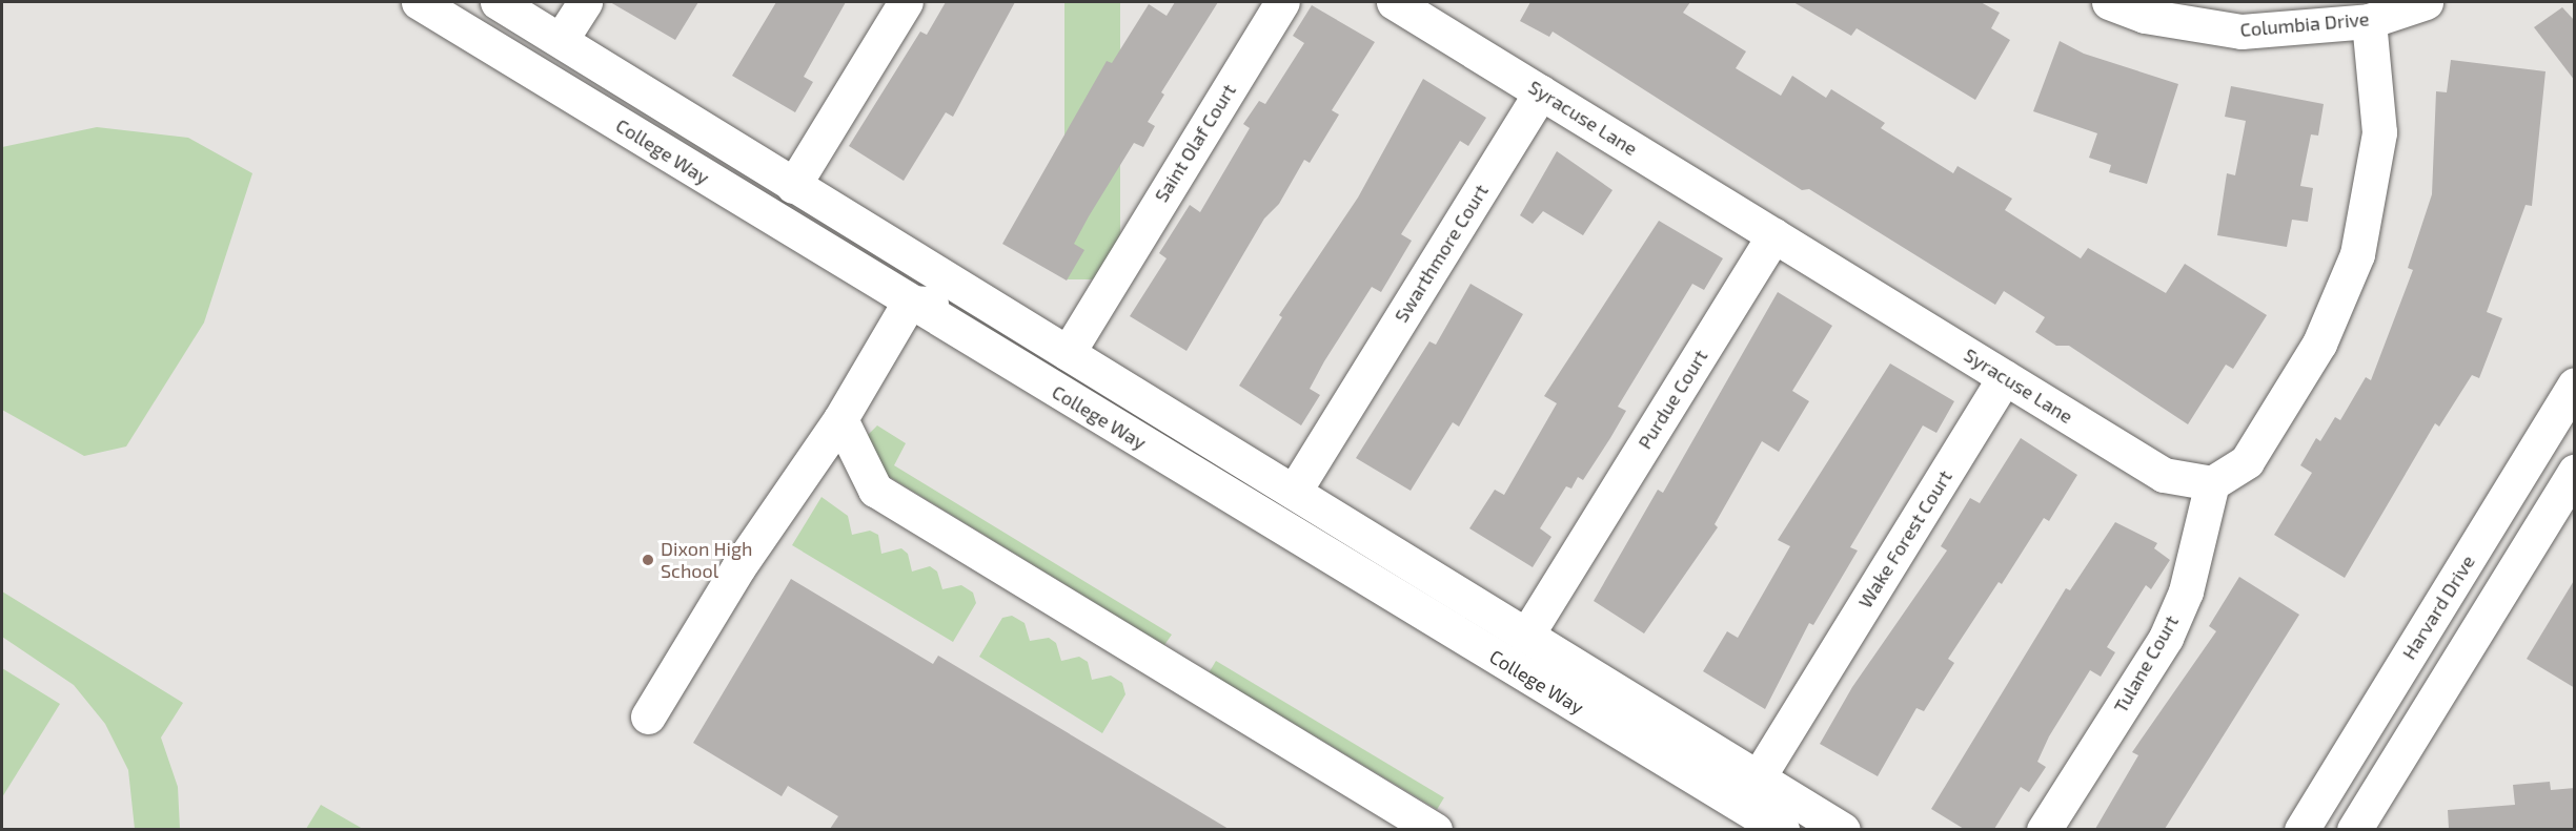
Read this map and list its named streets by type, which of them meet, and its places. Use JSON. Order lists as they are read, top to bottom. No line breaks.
{"streets":{"street":["Columbia Drive","Syracuse Lane","Saint Olaf Court","College Way","Swarthmore Court","Purdue Court","Wake Forest Court","Harvard Drive","Tulane Court"]},"crossings":[["Syracuse Lane","Swarthmore Court"],["Syracuse Lane","Purdue Court"],["Syracuse Lane","Wake Forest Court"],["Syracuse Lane","Tulane Court"],["Saint Olaf Court","College Way"],["College Way","Swarthmore Court"],["College Way","Purdue Court"],["College Way","Wake Forest Court"]],"places":["Dixon High School"]}
